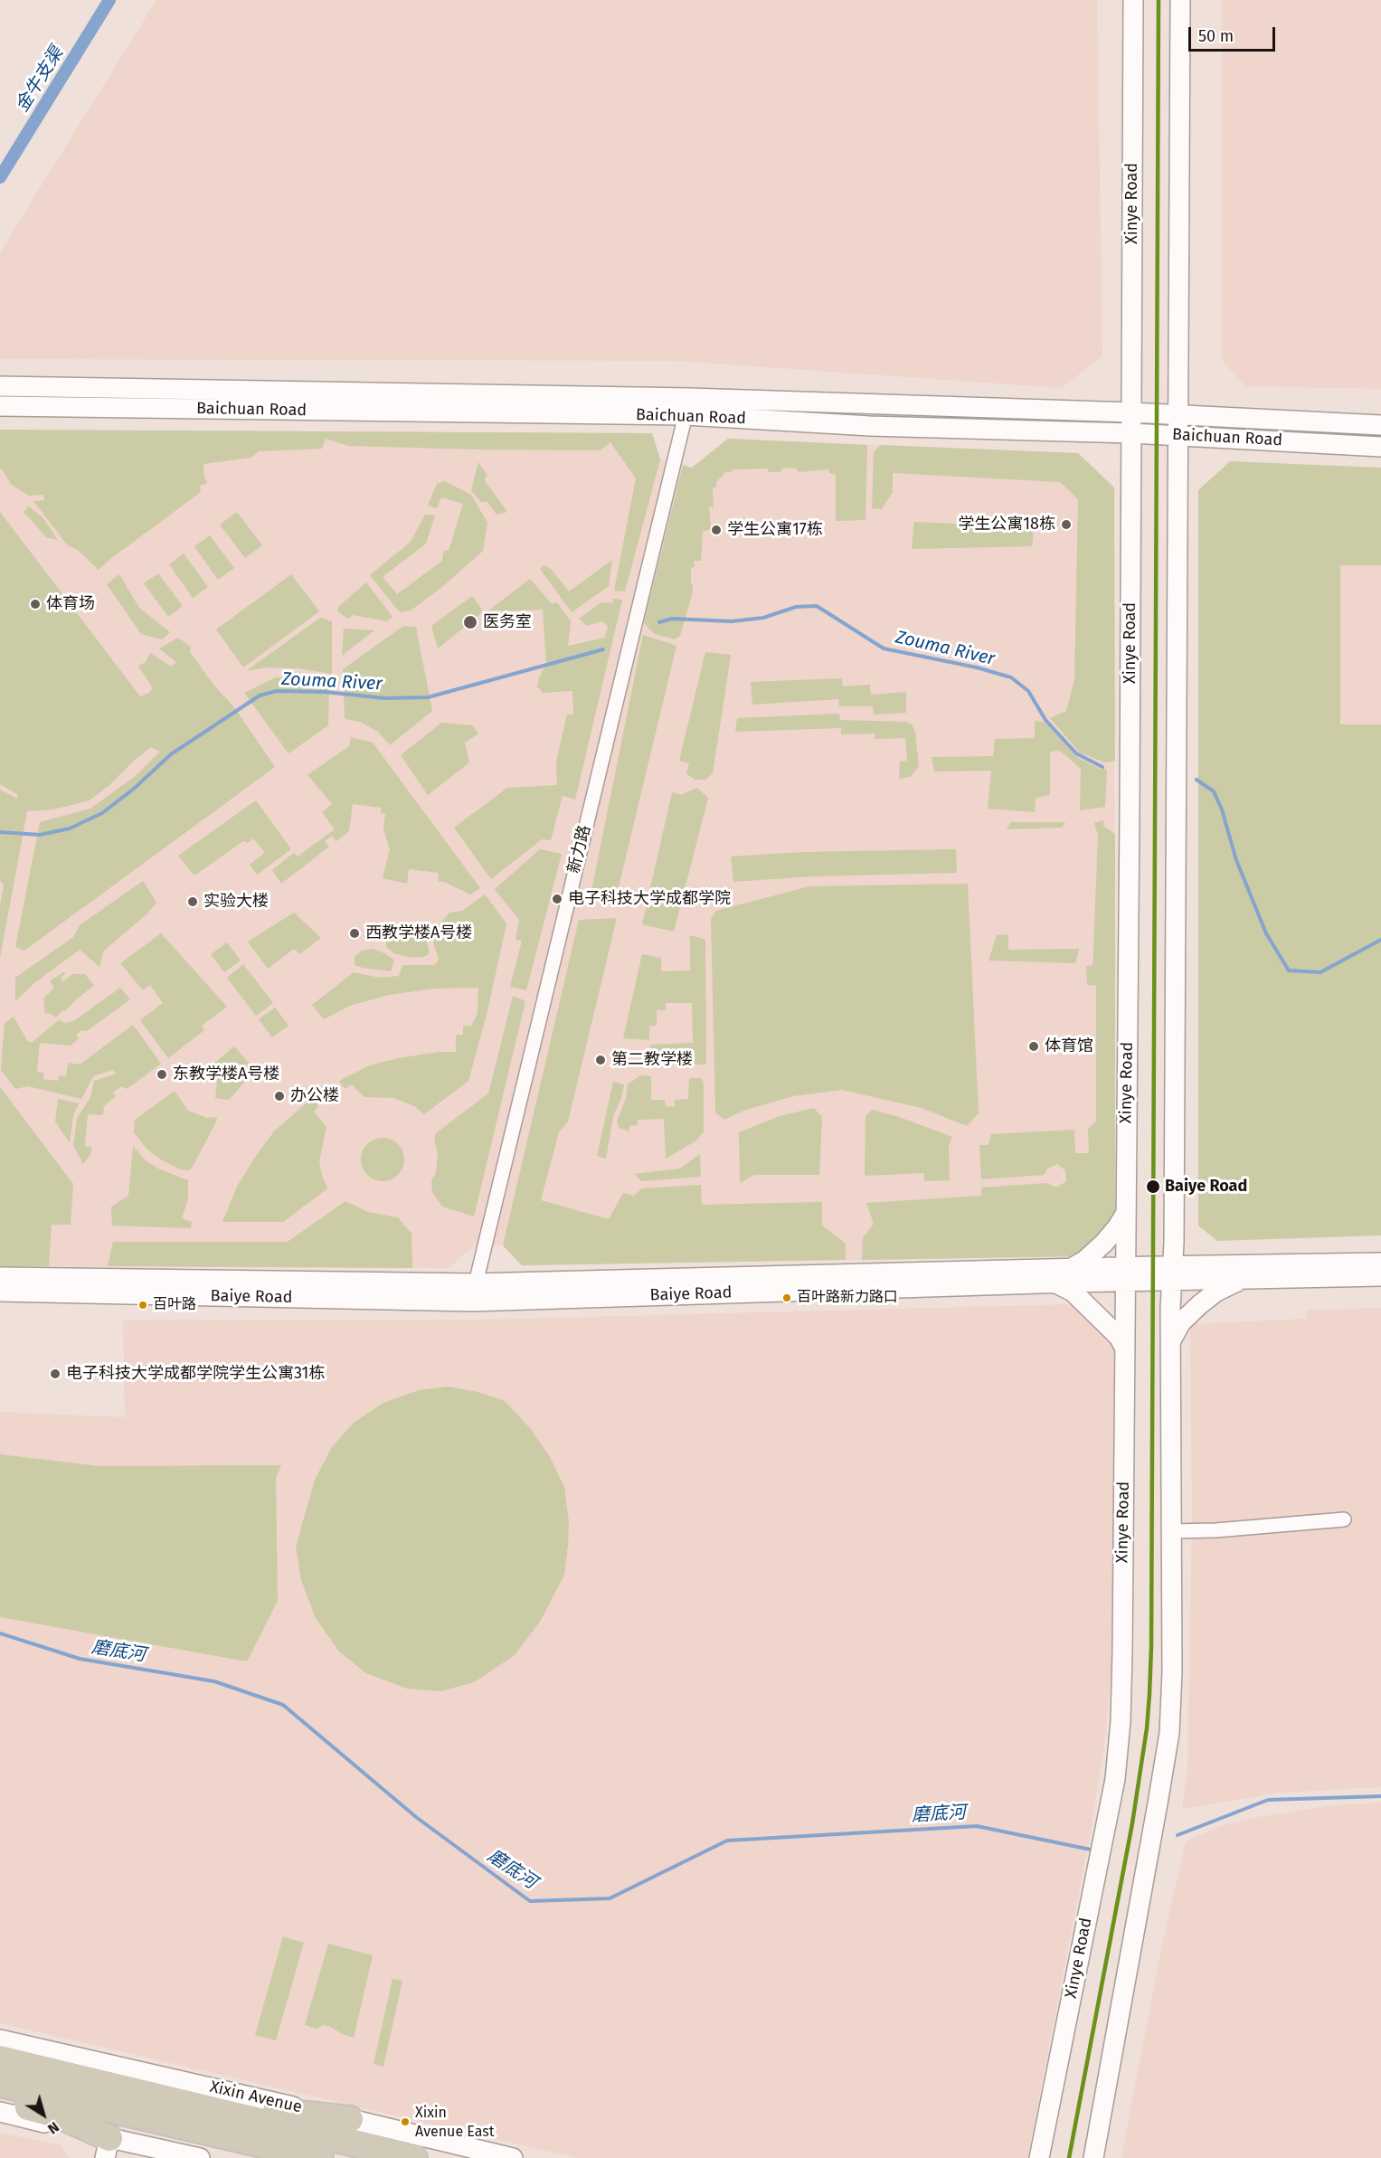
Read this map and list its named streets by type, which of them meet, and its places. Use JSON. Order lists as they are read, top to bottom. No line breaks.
{"streets":{"highway":["Xixin Avenue"],"street":["Xinye Road","Baichuan Road","新力路","Baiye Road"]},"crossings":[["Xinye Road","Baichuan Road"],["Xinye Road","Baiye Road"],["Baichuan Road","新力路"],["新力路","Baiye Road"]],"water":["金牛支渠","Zouma River","磨底河"],"places":["学生公寓18栋","学生公寓17栋","体育场","医务室","电子科技大学成都学院","实验大楼","西教学楼A号楼","体育馆","第二教学楼","东教学楼A号楼","办公楼","Baiye Road","百叶路新力路口","百叶路","电子科技大学成都学院学生公寓31栋","Xixin Avenue East"],"scale_bar":"50 m","north":"bottom right"}
